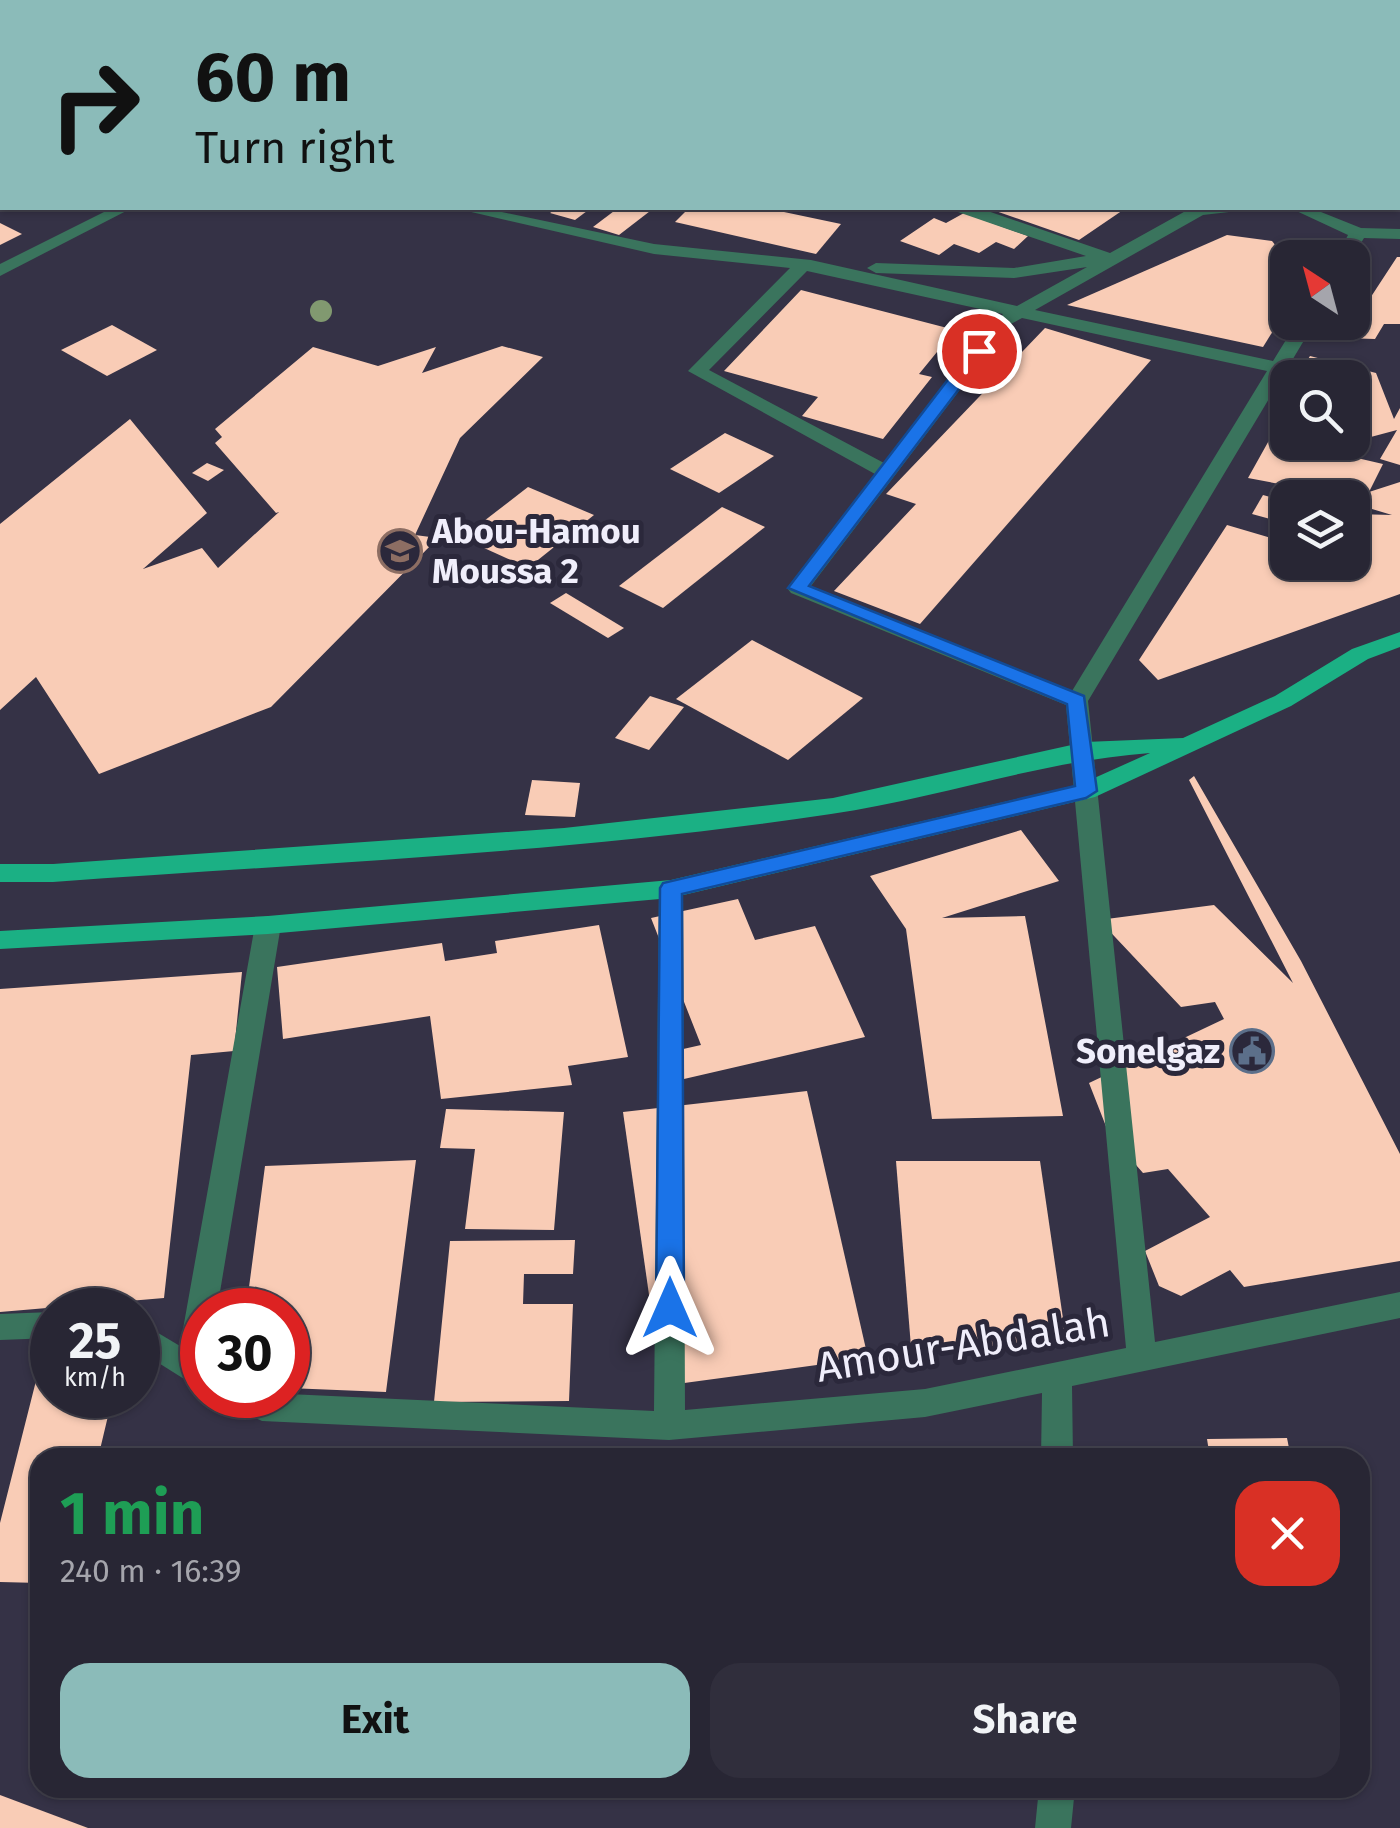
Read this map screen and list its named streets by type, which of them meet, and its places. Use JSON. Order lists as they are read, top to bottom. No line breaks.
{"streets":{"street":["Amour-Abdalah"]},"places":{"school or university":["Abou-Hamou Moussa 2"],"public building":["Sonelgaz"]},"north":"top left","page":{"turn":["60 m","Turn right"],"speed":"25 km/h","limit":"30","heading":["1 min","240 m · 16:39"],"buttons":["Exit","Share"]}}
